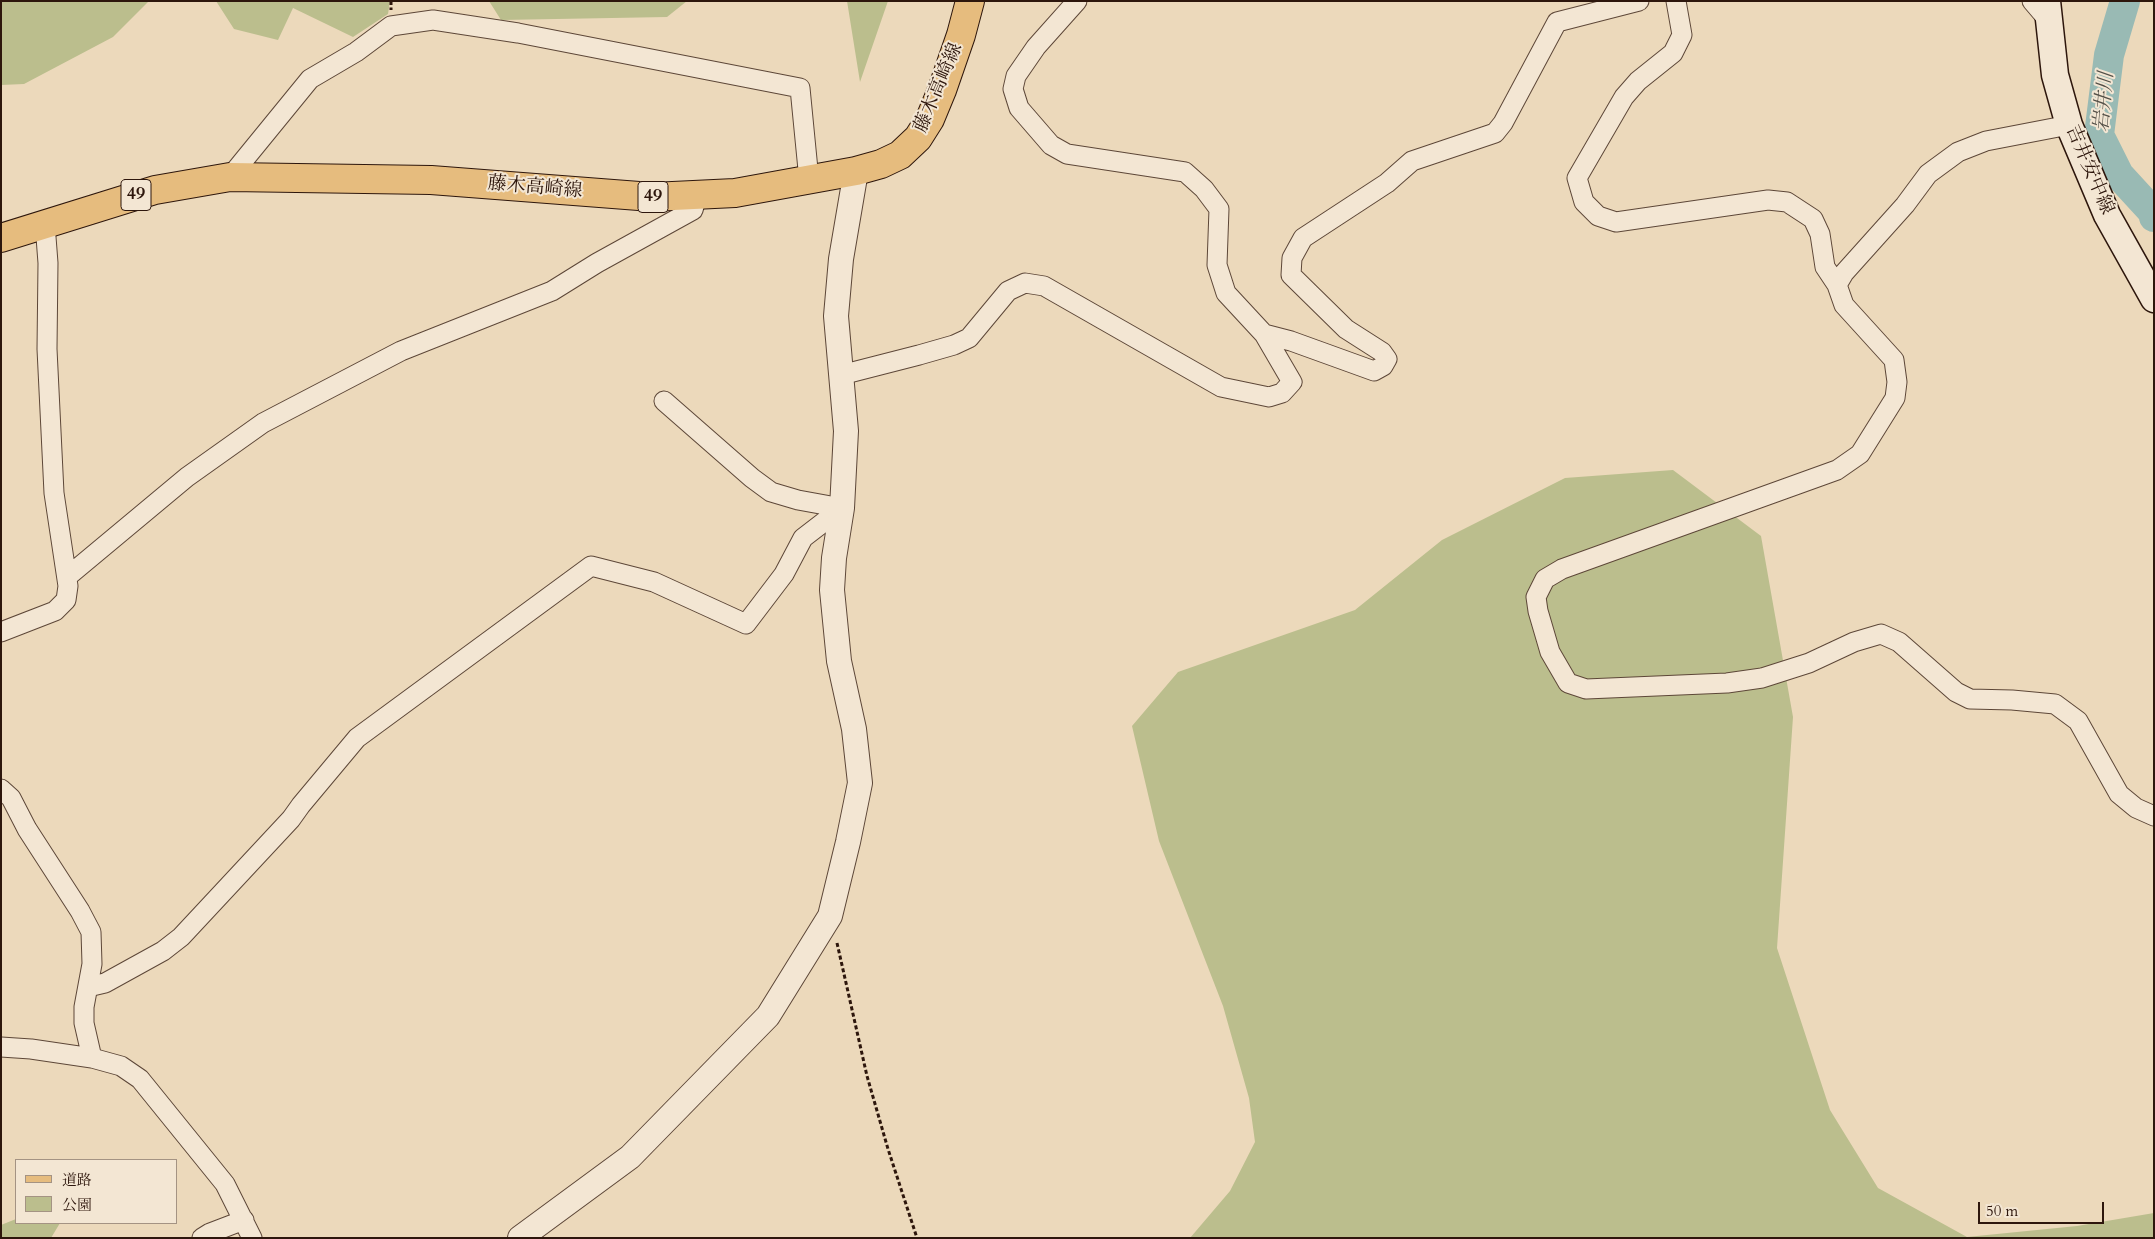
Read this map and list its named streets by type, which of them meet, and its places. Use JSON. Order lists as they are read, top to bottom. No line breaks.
{"streets":{"main road":["藤木高崎線","吉井安中線","49"]},"water":["岩井川"],"legend":["道路","公園"],"scale_bar":"50 m"}
